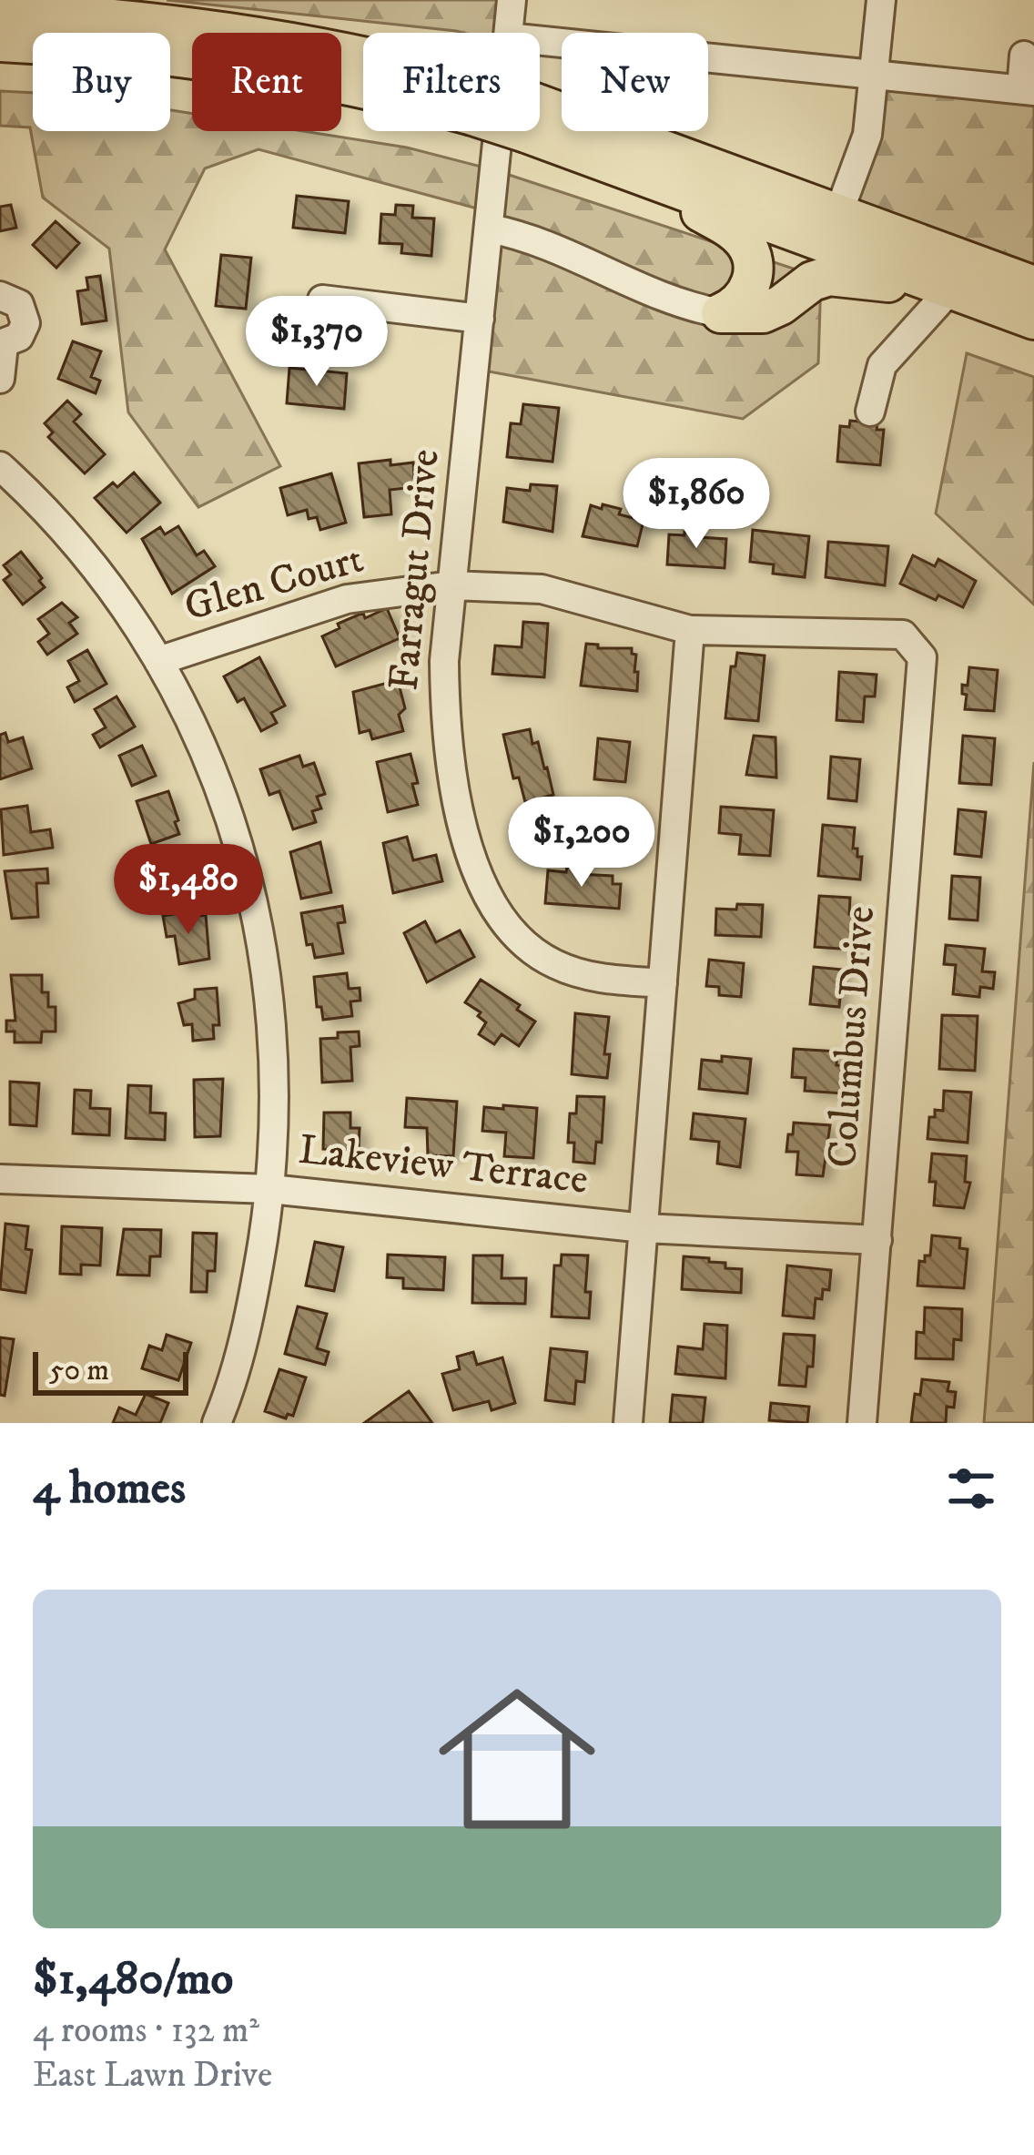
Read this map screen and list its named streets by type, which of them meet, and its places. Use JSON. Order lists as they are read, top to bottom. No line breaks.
{"streets":{"street":["Farragut Drive","Glen Court","Columbus Drive","Lakeview Terrace"]},"crossings":[["Farragut Drive","Glen Court"],["Glen Court","Columbus Drive"],["Columbus Drive","Lakeview Terrace"]],"scale_bar":"50 m","page":{"chip":["Buy","Rent","Filters","New"],"price":["$1,370","$1,860","$1,200","$1,480"],"scale":"50 m","heading":"4 homes","list":[{"name":"$1,480/mo","note":"4 rooms · 132 m² · East Lawn Drive"}]}}
